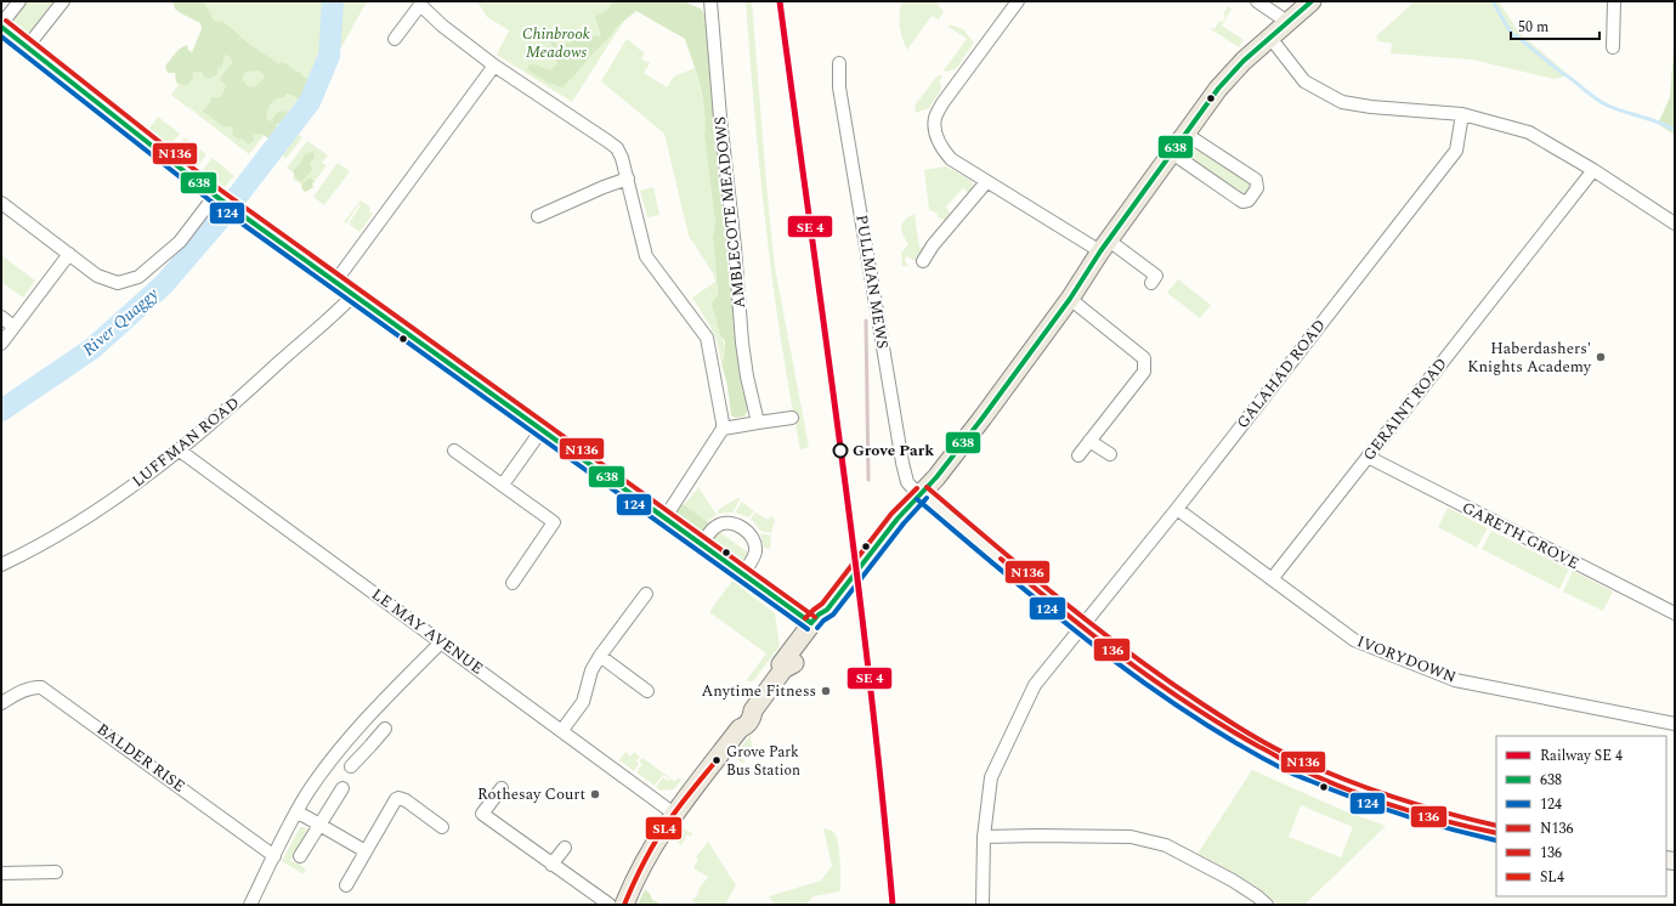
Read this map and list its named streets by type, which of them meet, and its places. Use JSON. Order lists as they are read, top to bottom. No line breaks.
{"streets":{"street":["AMBLECOTE MEADOWS","PULLMAN MEWS","GALAHAD ROAD","GERAINT ROAD","LUFFMAN ROAD","GARETH GROVE","LE MAY AVENUE","IVORYDOWN","BALDER RISE"]},"crossings":[["GALAHAD ROAD","IVORYDOWN"],["GERAINT ROAD","GARETH GROVE"],["GERAINT ROAD","IVORYDOWN"],["LUFFMAN ROAD","LE MAY AVENUE"]],"water":["River Quaggy"],"parks":["Chinbrook Meadows"],"places":["Haberdashers' Knights Academy","Grove Park","Anytime Fitness","Grove Park Bus Station","Rothesay Court"],"lines":["transit line 638","transit line N136","transit line 124","transit line 136","transit line SL4"],"legend":["Railway SE 4","638","124","N136","136","SL4"],"scale_bar":"50 m"}
